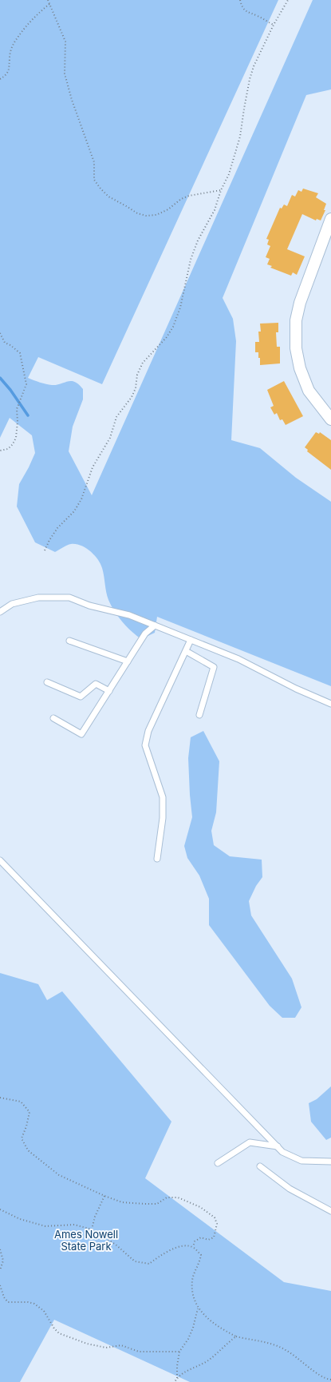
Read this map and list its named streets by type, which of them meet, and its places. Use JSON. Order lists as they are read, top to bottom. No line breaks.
{"parks":["Ames Nowell State Park"]}
